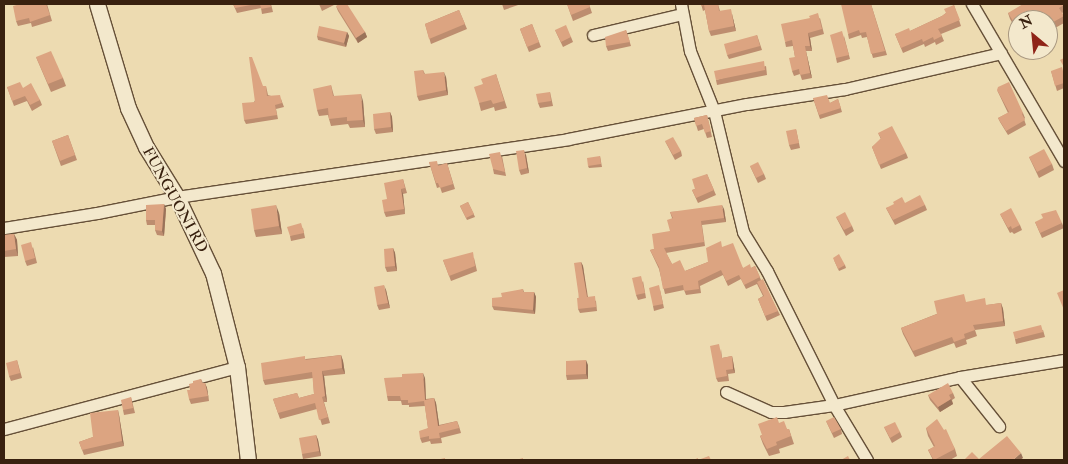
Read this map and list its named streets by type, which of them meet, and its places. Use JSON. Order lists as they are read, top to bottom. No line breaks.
{"streets":{"street":["FUNGUONI RD"]},"north":"top left"}
